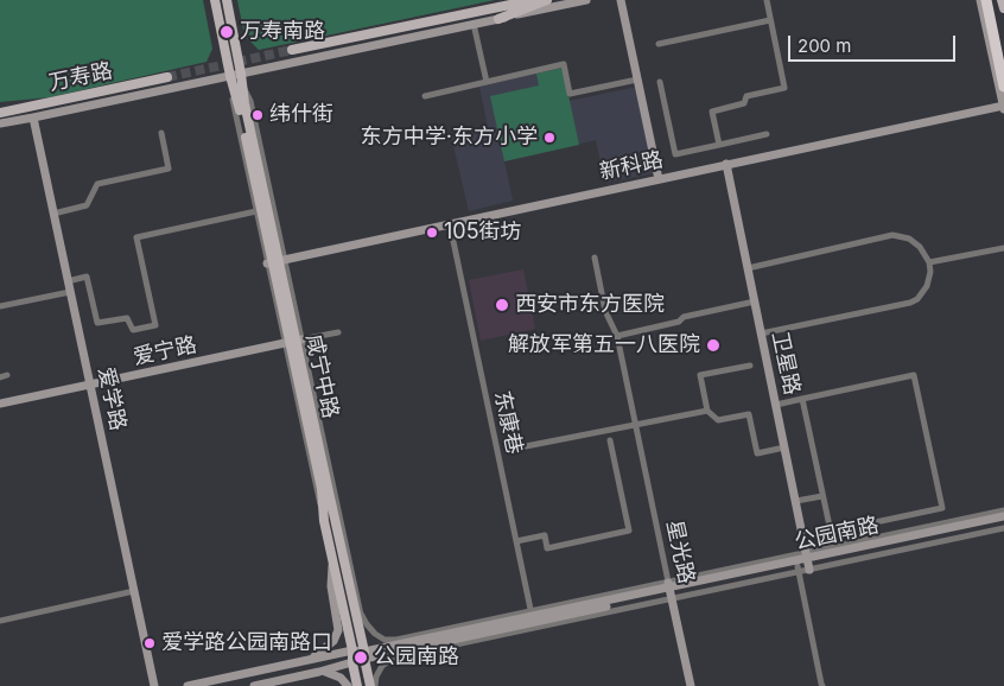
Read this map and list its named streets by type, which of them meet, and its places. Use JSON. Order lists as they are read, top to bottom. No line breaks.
{"streets":{"main road":["万寿路","咸宁中路"],"street":["新科路","爱宁路","卫星路","爱学路","东康巷","公园南路","星光路"]},"crossings":[["新科路","卫星路"],["新科路","咸宁中路"],["新科路","东康巷"],["爱宁路","咸宁中路"],["爱宁路","爱学路"],["卫星路","公园南路"],["咸宁中路","公园南路"],["东康巷","公园南路"],["公园南路","星光路"]],"places":["万寿南路","纬什街","东方中学·东方小学","105街坊","西安市东方医院","解放军第五一八医院","爱学路公园南路口","公园南路"],"scale_bar":"200 m"}
